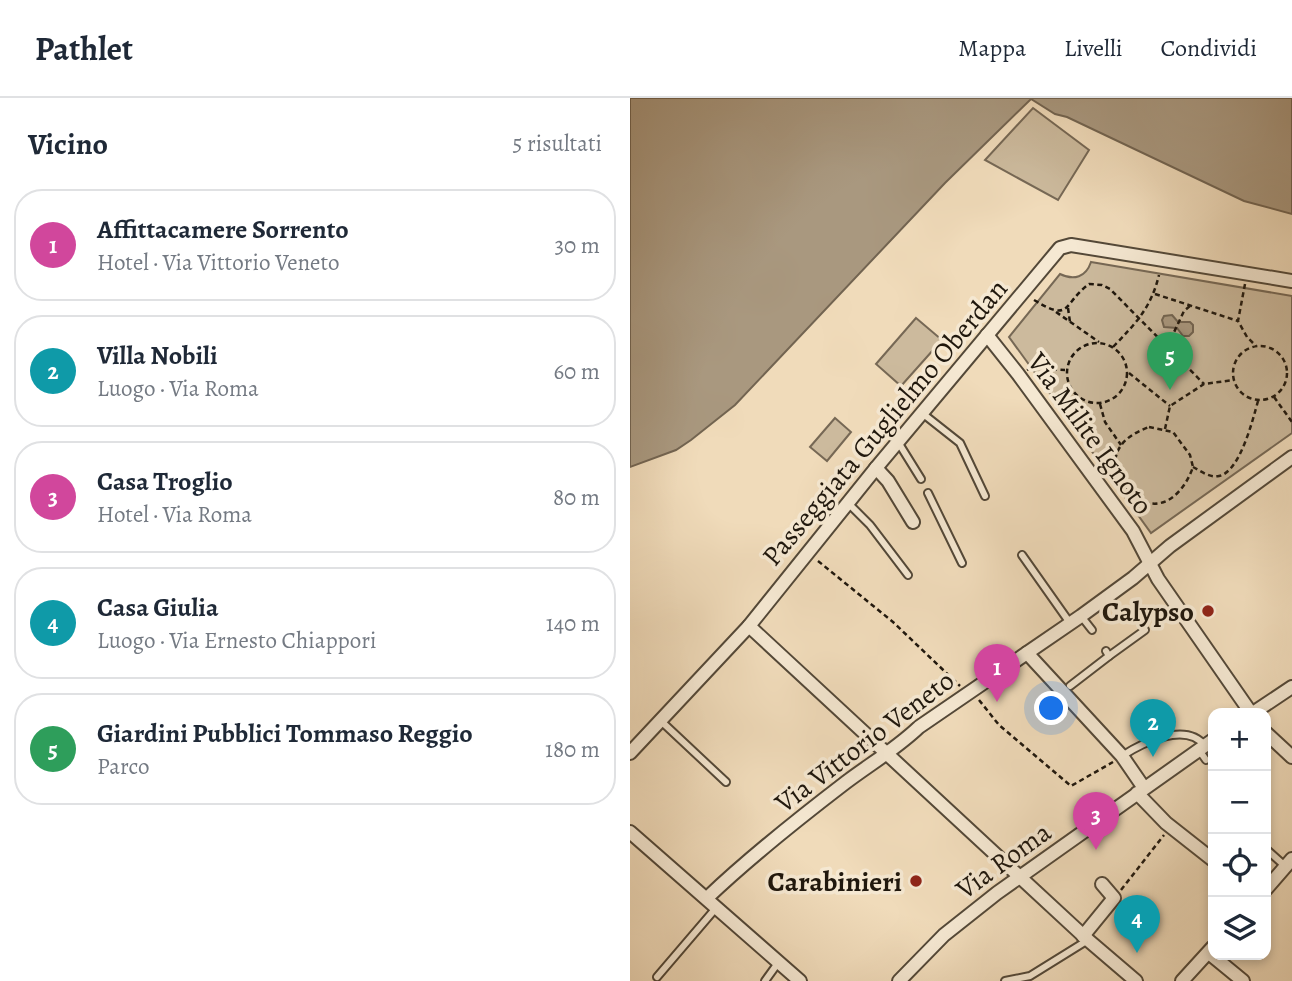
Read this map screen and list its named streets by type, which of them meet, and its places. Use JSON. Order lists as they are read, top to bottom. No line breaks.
{"streets":{"street":["Passeggiata Guglielmo Oberdan","Via Milite Ignoto","Via Vittorio Veneto","Via Roma"]},"crossings":[["Passeggiata Guglielmo Oberdan","Via Milite Ignoto"],["Via Milite Ignoto","Via Vittorio Veneto"]],"places":["Calypso","Carabinieri"],"page":{"header":"Pathlet","nav":["Mappa","Livelli","Condividi"],"heading":["Vicino","5 risultati"],"list":[{"mark":"1","name":"Affittacamere Sorrento","note":"Hotel · Via Vittorio Veneto","value":"30 m"},{"mark":"2","name":"Villa Nobili","note":"Luogo · Via Roma","value":"60 m"},{"mark":"3","name":"Casa Troglio","note":"Hotel · Via Roma","value":"80 m"},{"mark":"4","name":"Casa Giulia","note":"Luogo · Via Ernesto Chiappori","value":"140 m"},{"mark":"5","name":"Giardini Pubblici Tommaso Reggio","note":"Parco","value":"180 m"}],"pins":["5","1","2","3","4"],"map_buttons":["+","−"]}}
